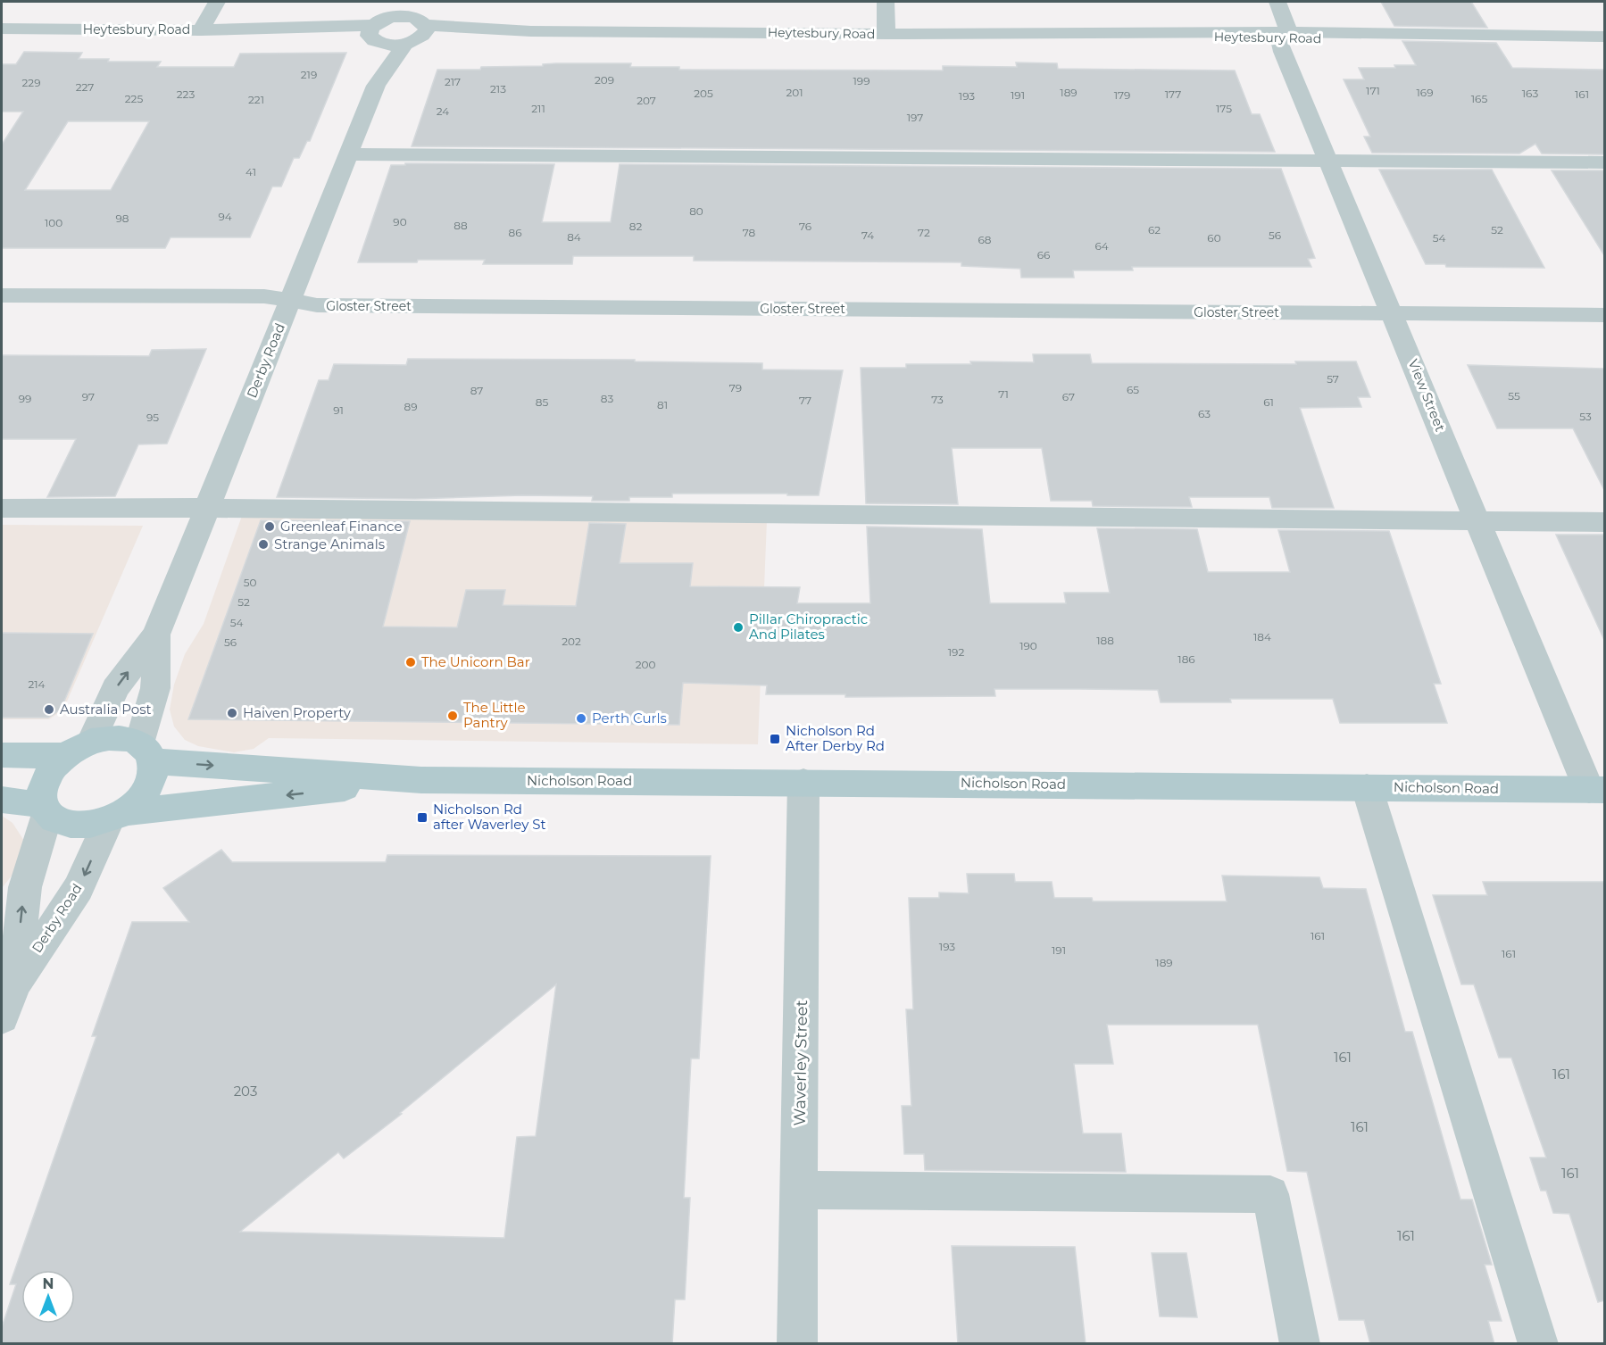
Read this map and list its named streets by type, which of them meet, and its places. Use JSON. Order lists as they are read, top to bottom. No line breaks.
{"streets":{"main road":["Nicholson Road"],"street":["Heytesbury Road","Gloster Street","Derby Road","View Street","Waverley Street"]},"crossings":[["Heytesbury Road","Derby Road"],["Heytesbury Road","View Street"],["Gloster Street","Derby Road"],["Gloster Street","View Street"],["Derby Road","Nicholson Road"],["View Street","Nicholson Road"],["Nicholson Road","Waverley Street"]],"places":{"other":["Greenleaf Finance","Strange Animals","Pillar Chiropractic And Pilates","The Unicorn Bar","Australia Post","Haiven Property","The Little Pantry","Perth Curls"],"transit":["Nicholson Rd After Derby Rd","Nicholson Rd after Waverley St"]},"house_numbers":["219","209","199","217","229","227","213","171","201","189","169","205","163","223","177","161","191","179","193","225","165","221","207","211","175","24","197","41","80","94","98","90","100","88","82","76","62","52","86","78","72","74","56","84","60","54","68","64","66","57","79","65","87","71","55","97","67","99","83","73","77","85","61","81","89","91","63","53","95","50","52","54","184","188","202","56","190","192","186","200","214","161","193","191","161","189","161","161","203","161","161","161"],"north":"top"}
